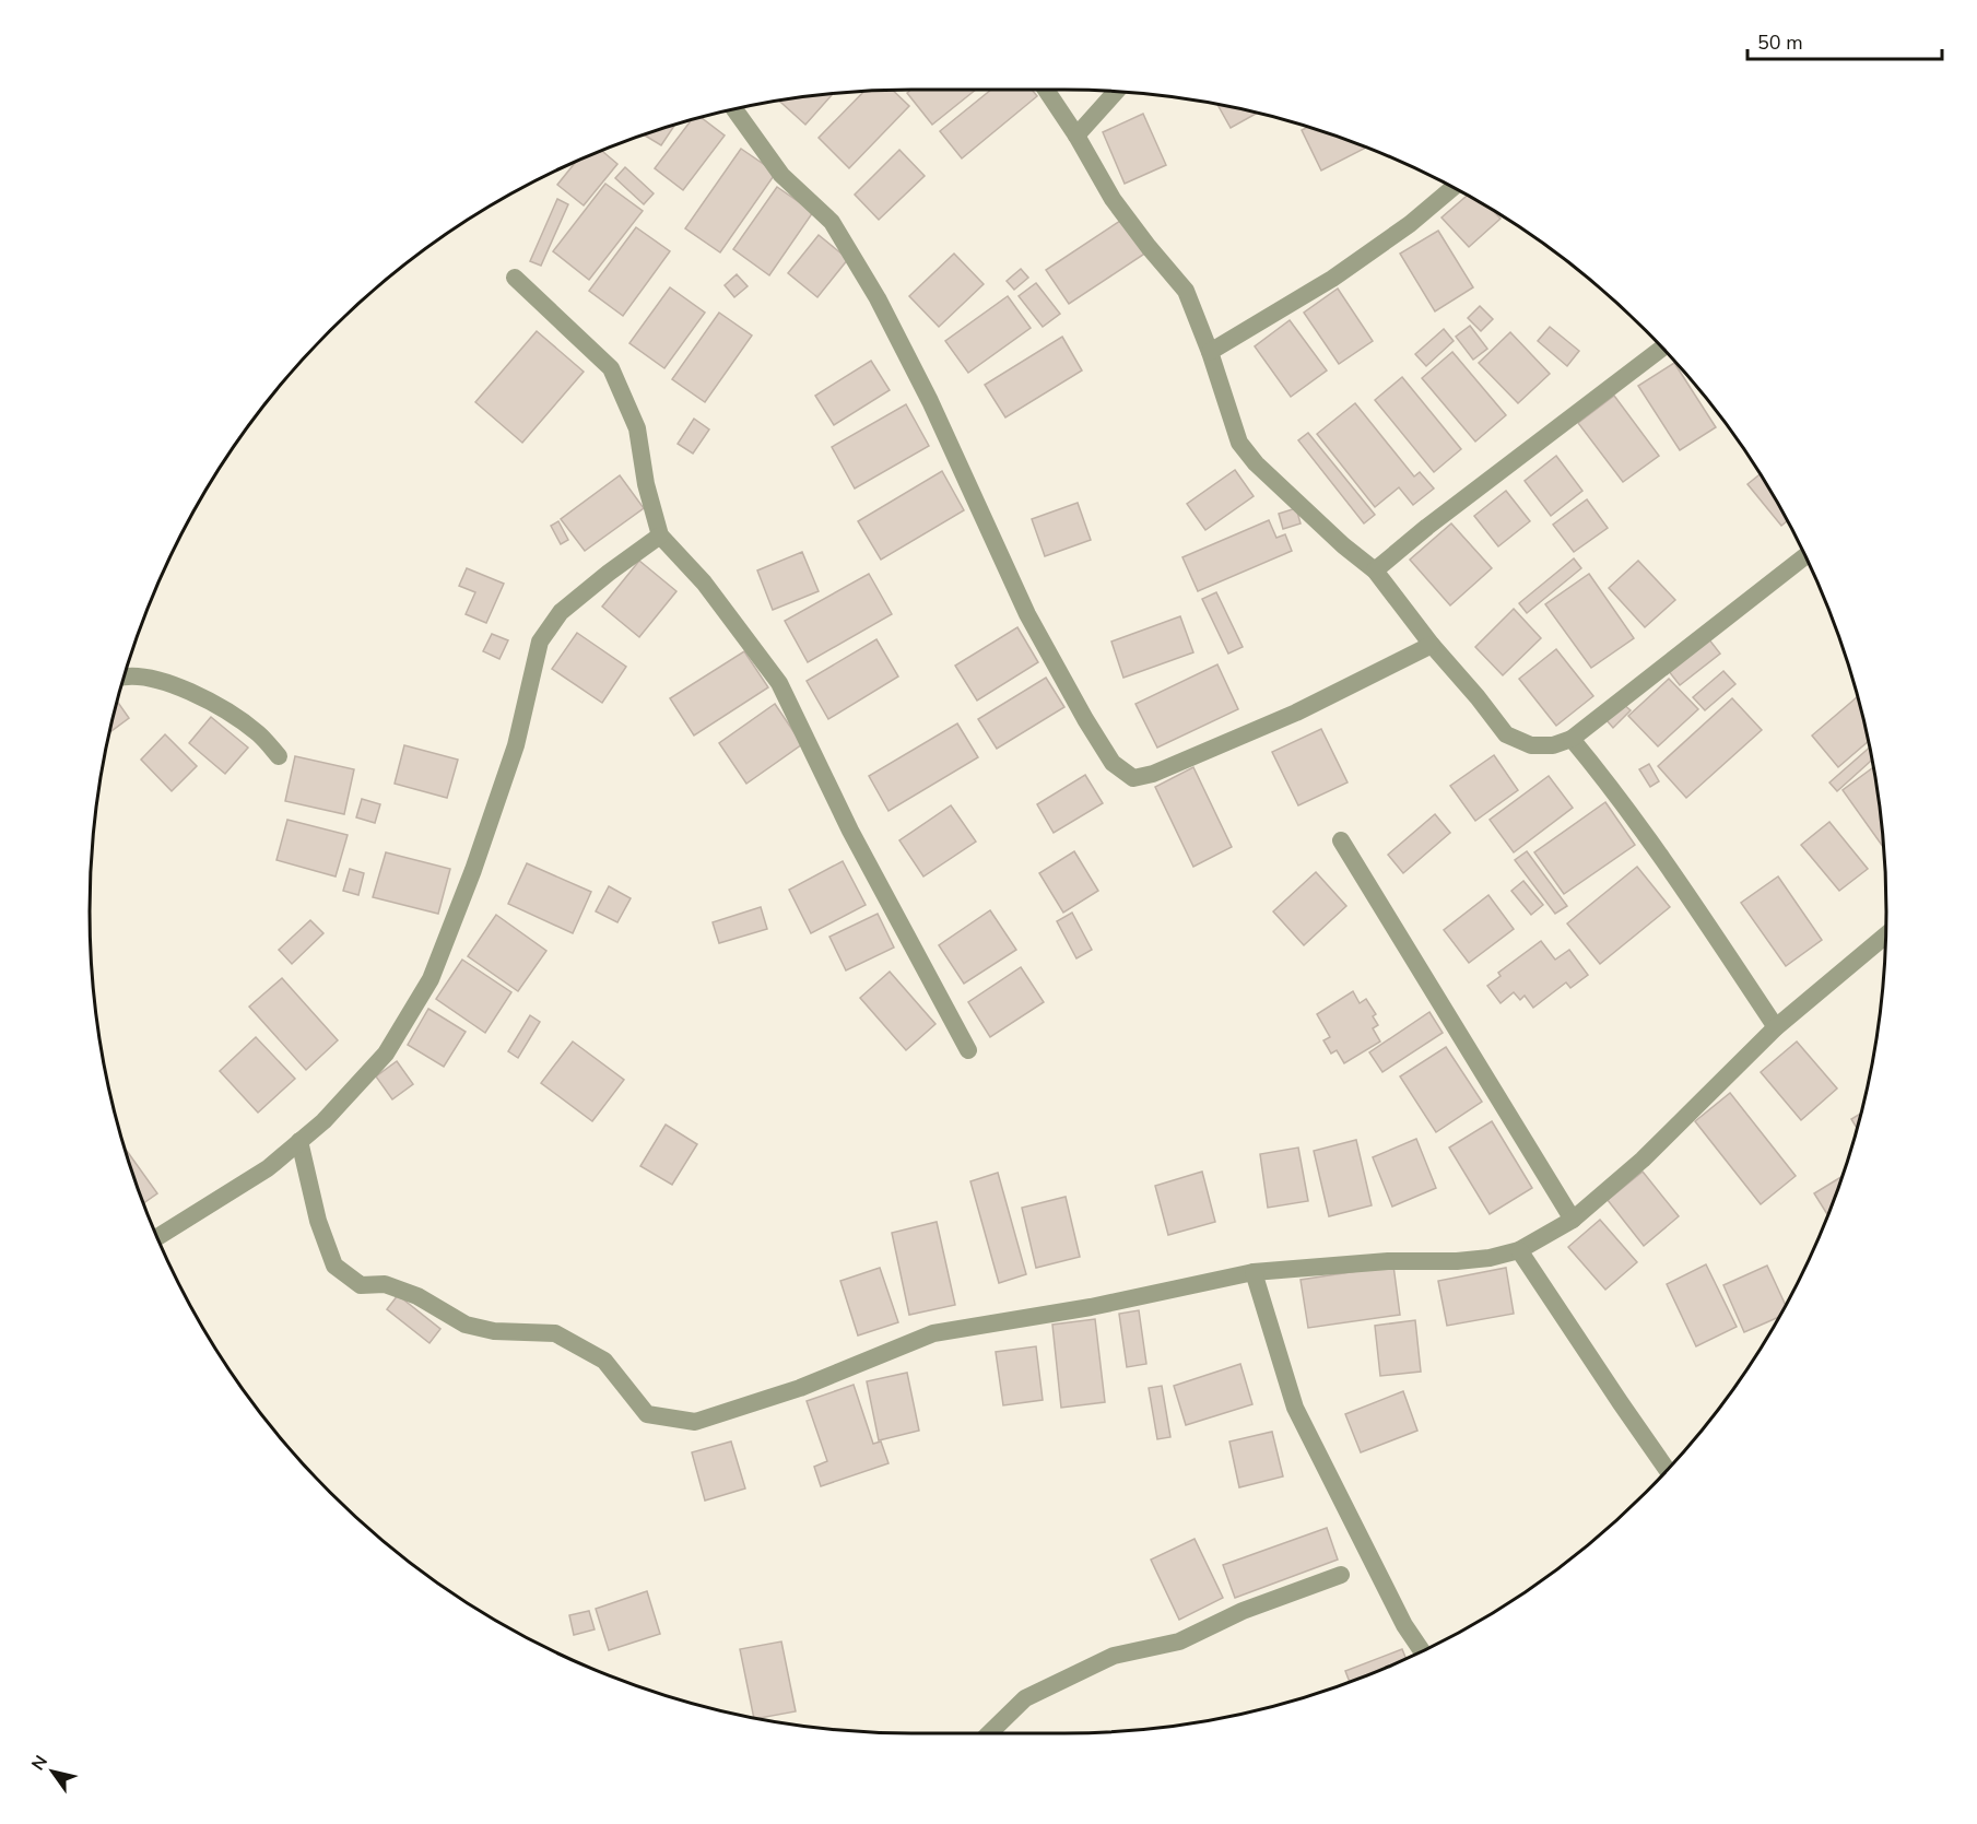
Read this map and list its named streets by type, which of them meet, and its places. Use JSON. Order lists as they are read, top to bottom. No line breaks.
{"scale_bar":"50 m","north":"top left"}
